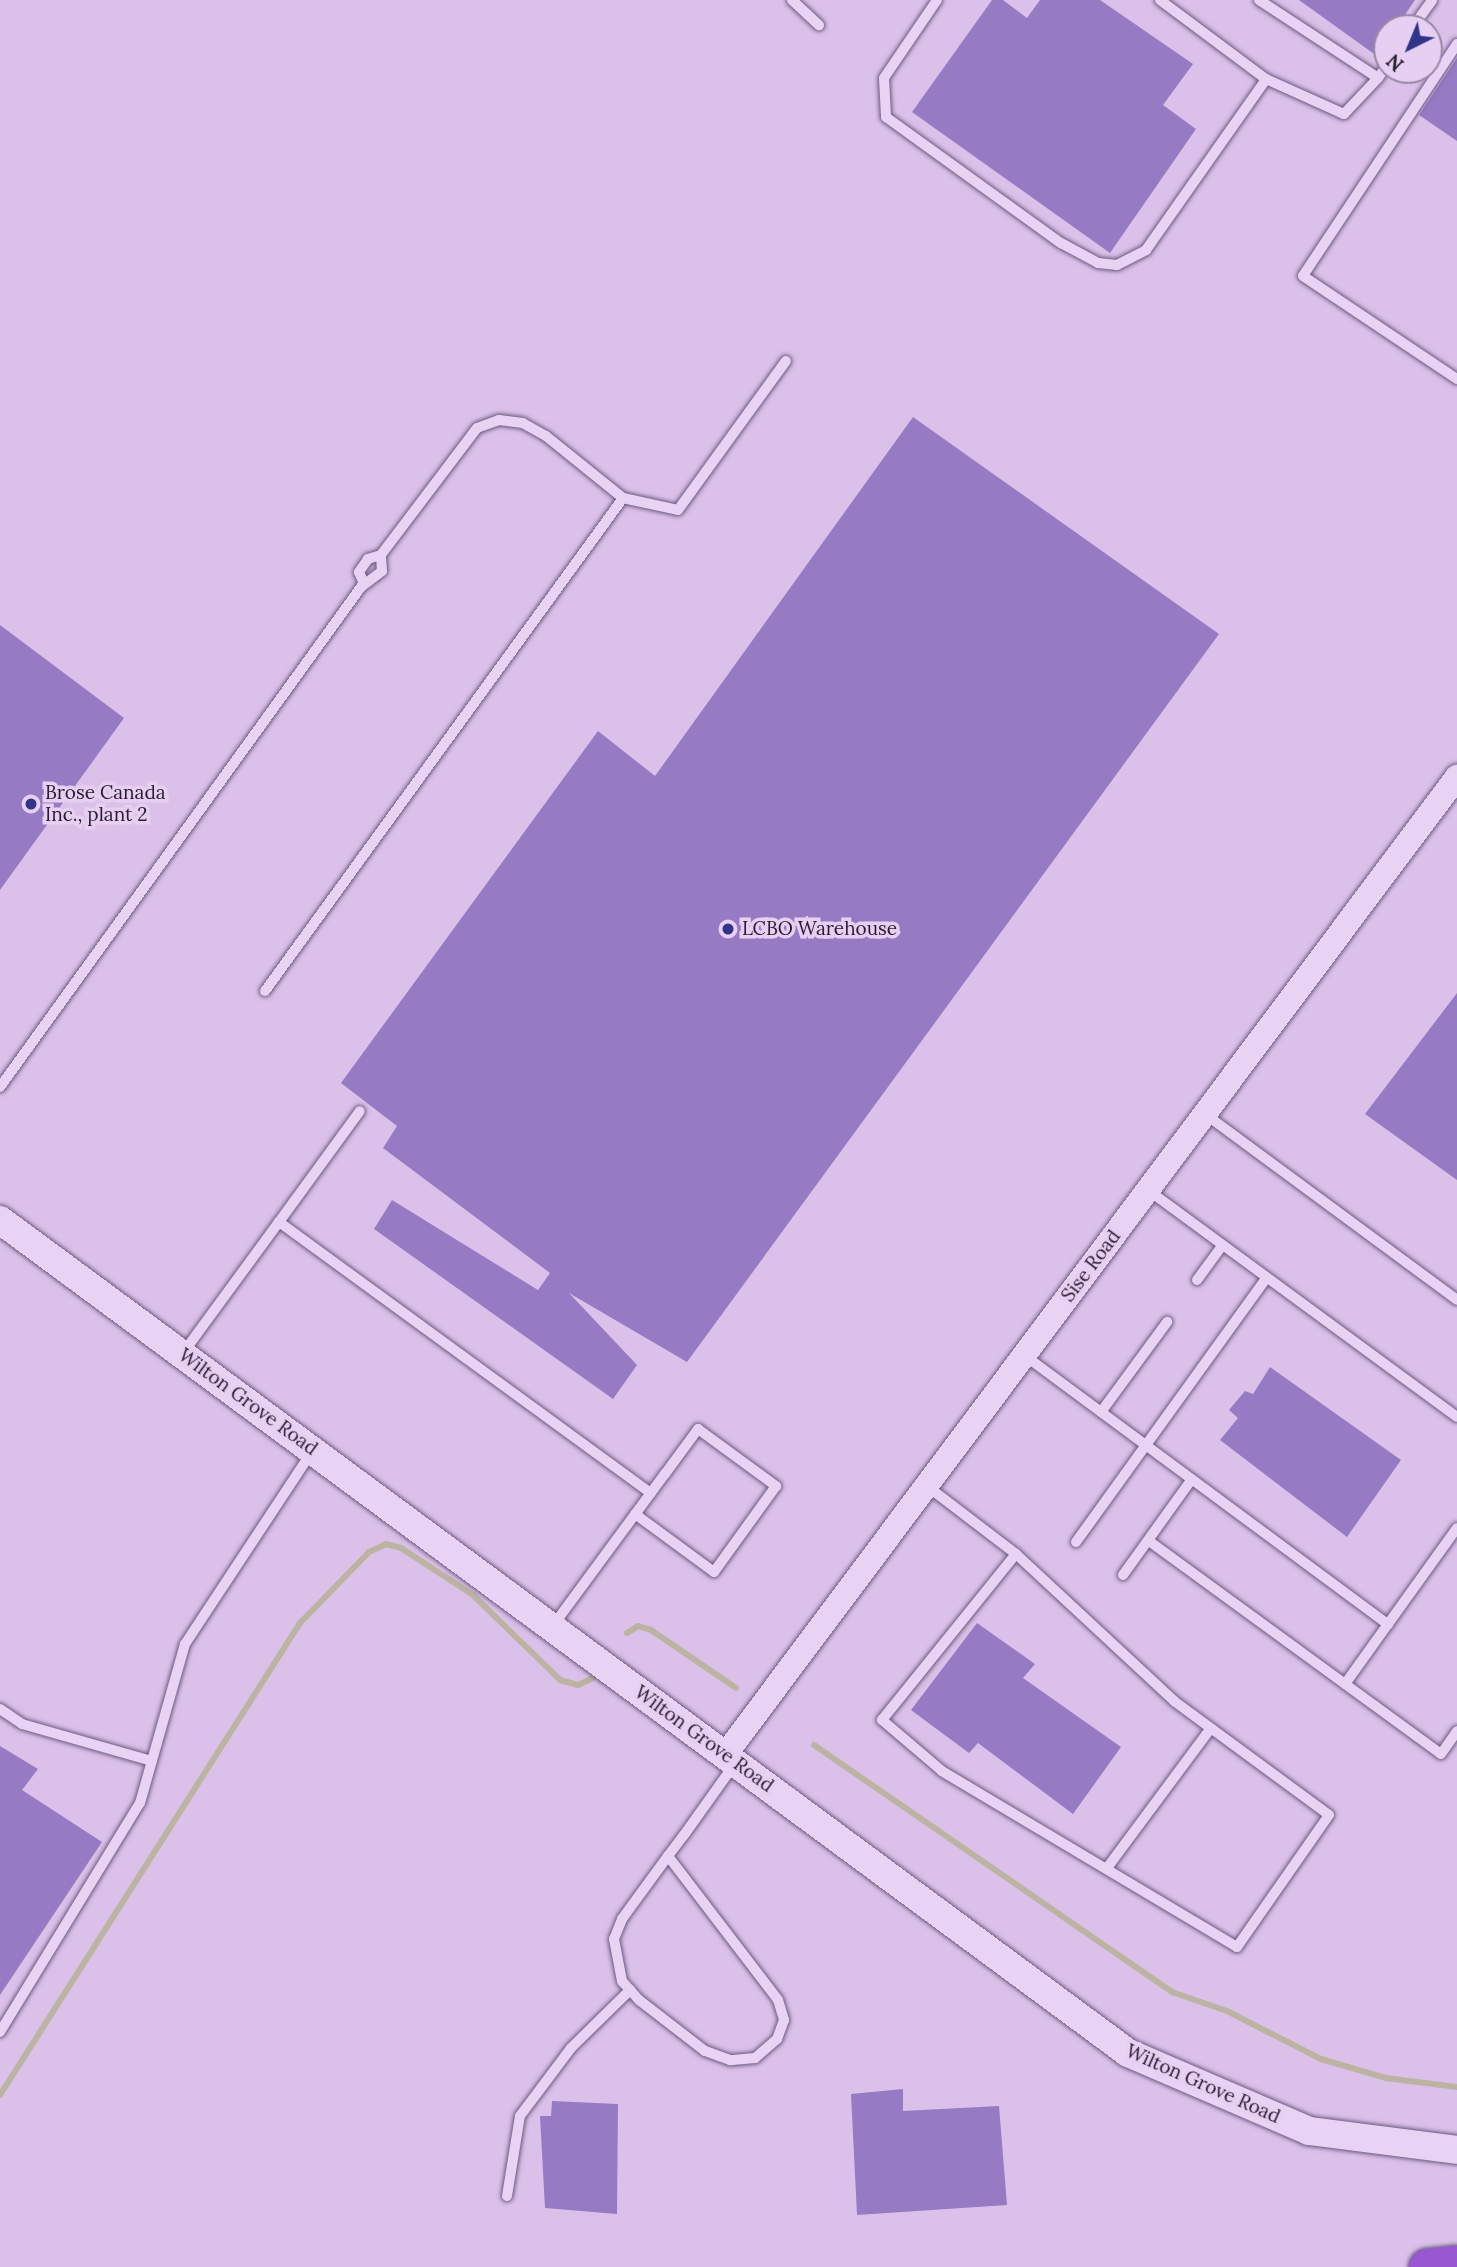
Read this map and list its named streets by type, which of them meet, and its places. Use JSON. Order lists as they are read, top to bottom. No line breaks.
{"streets":{"main road":["Wilton Grove Road"],"street":["Sise Road"]},"crossings":[["Sise Road","Wilton Grove Road"]],"places":["Brose Canada Inc., plant 2","LCBO Warehouse"],"north":"bottom left"}
